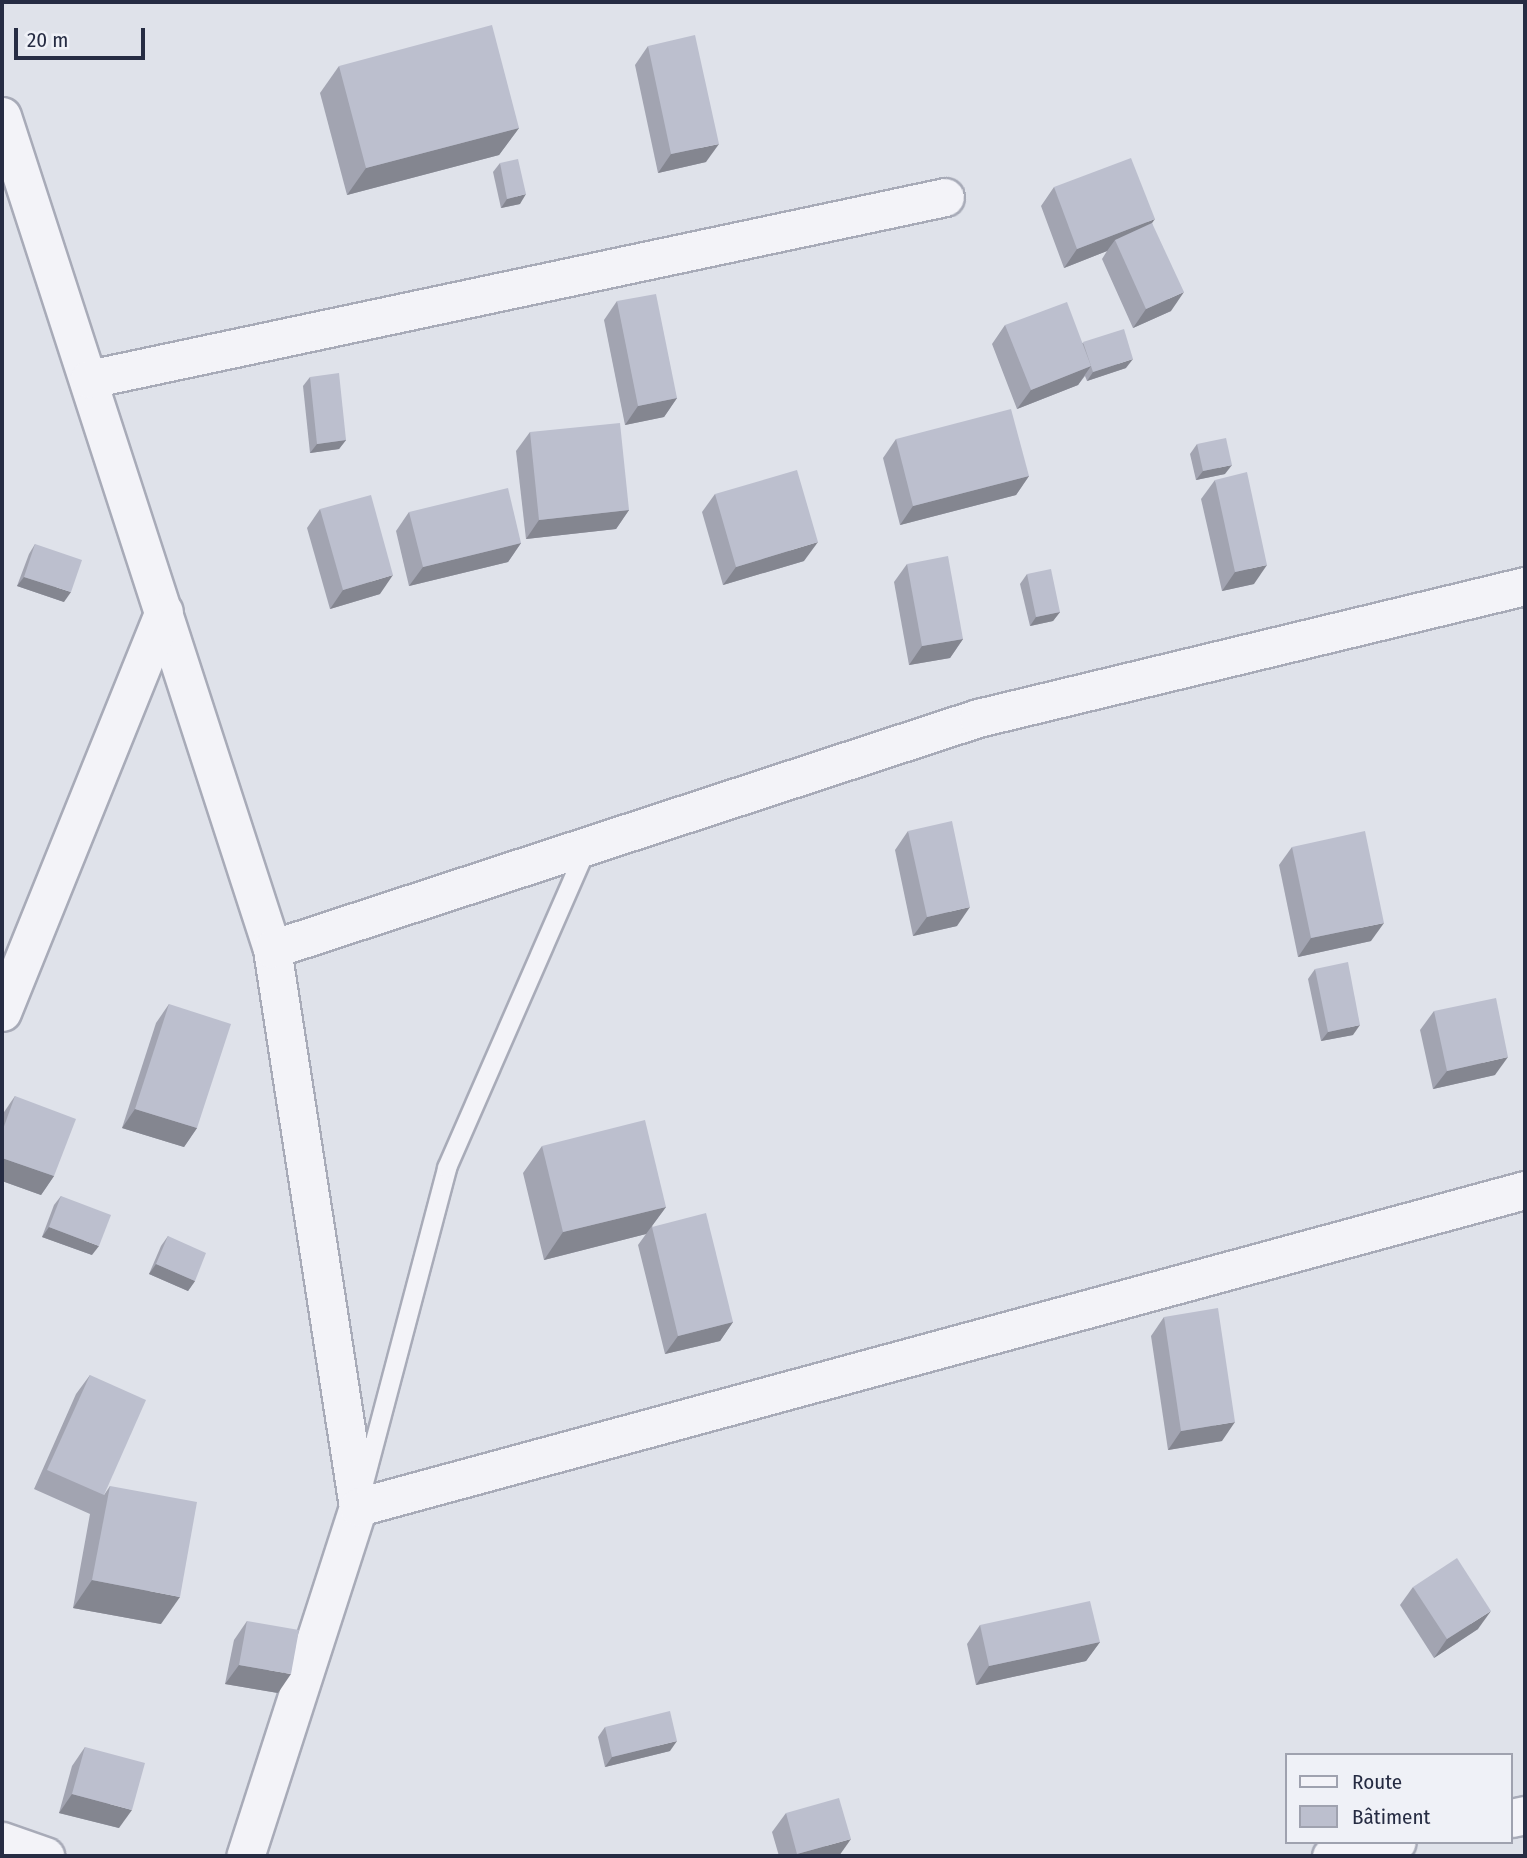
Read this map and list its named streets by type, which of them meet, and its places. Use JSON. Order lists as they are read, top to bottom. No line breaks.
{"legend":["Route","Bâtiment"],"scale_bar":"20 m"}
